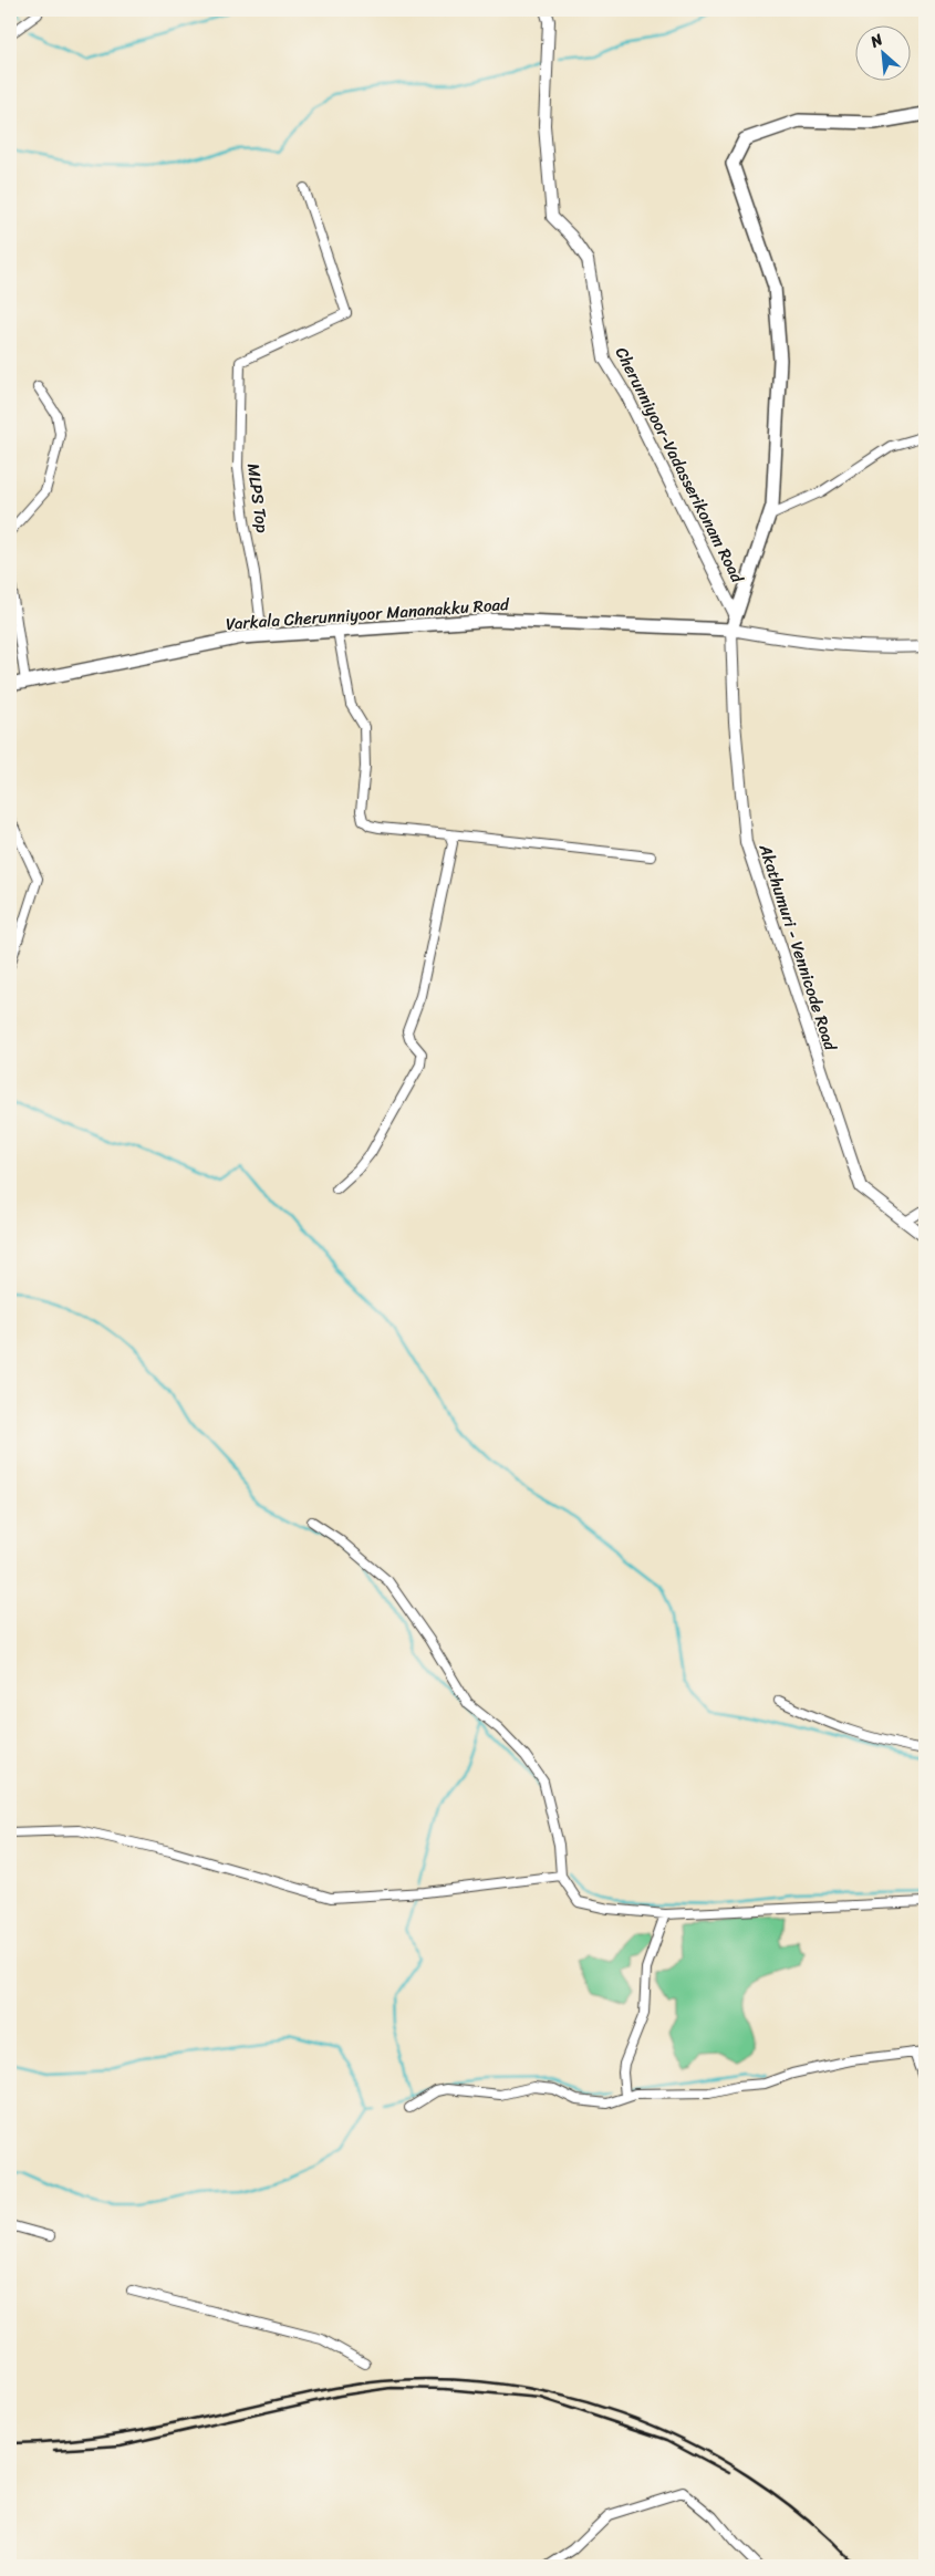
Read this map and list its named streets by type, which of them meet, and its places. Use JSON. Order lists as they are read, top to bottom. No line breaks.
{"streets":{"main road":["Varkala Cherunniyoor Mananakku Road"],"street":["Cherunniyoor-Vadasserikonam Road","MLPS Top","Akathumuri - Vennicode Road"]},"crossings":[["MLPS Top","Varkala Cherunniyoor Mananakku Road"],["Varkala Cherunniyoor Mananakku Road","Akathumuri - Vennicode Road"]],"north":"top left"}
